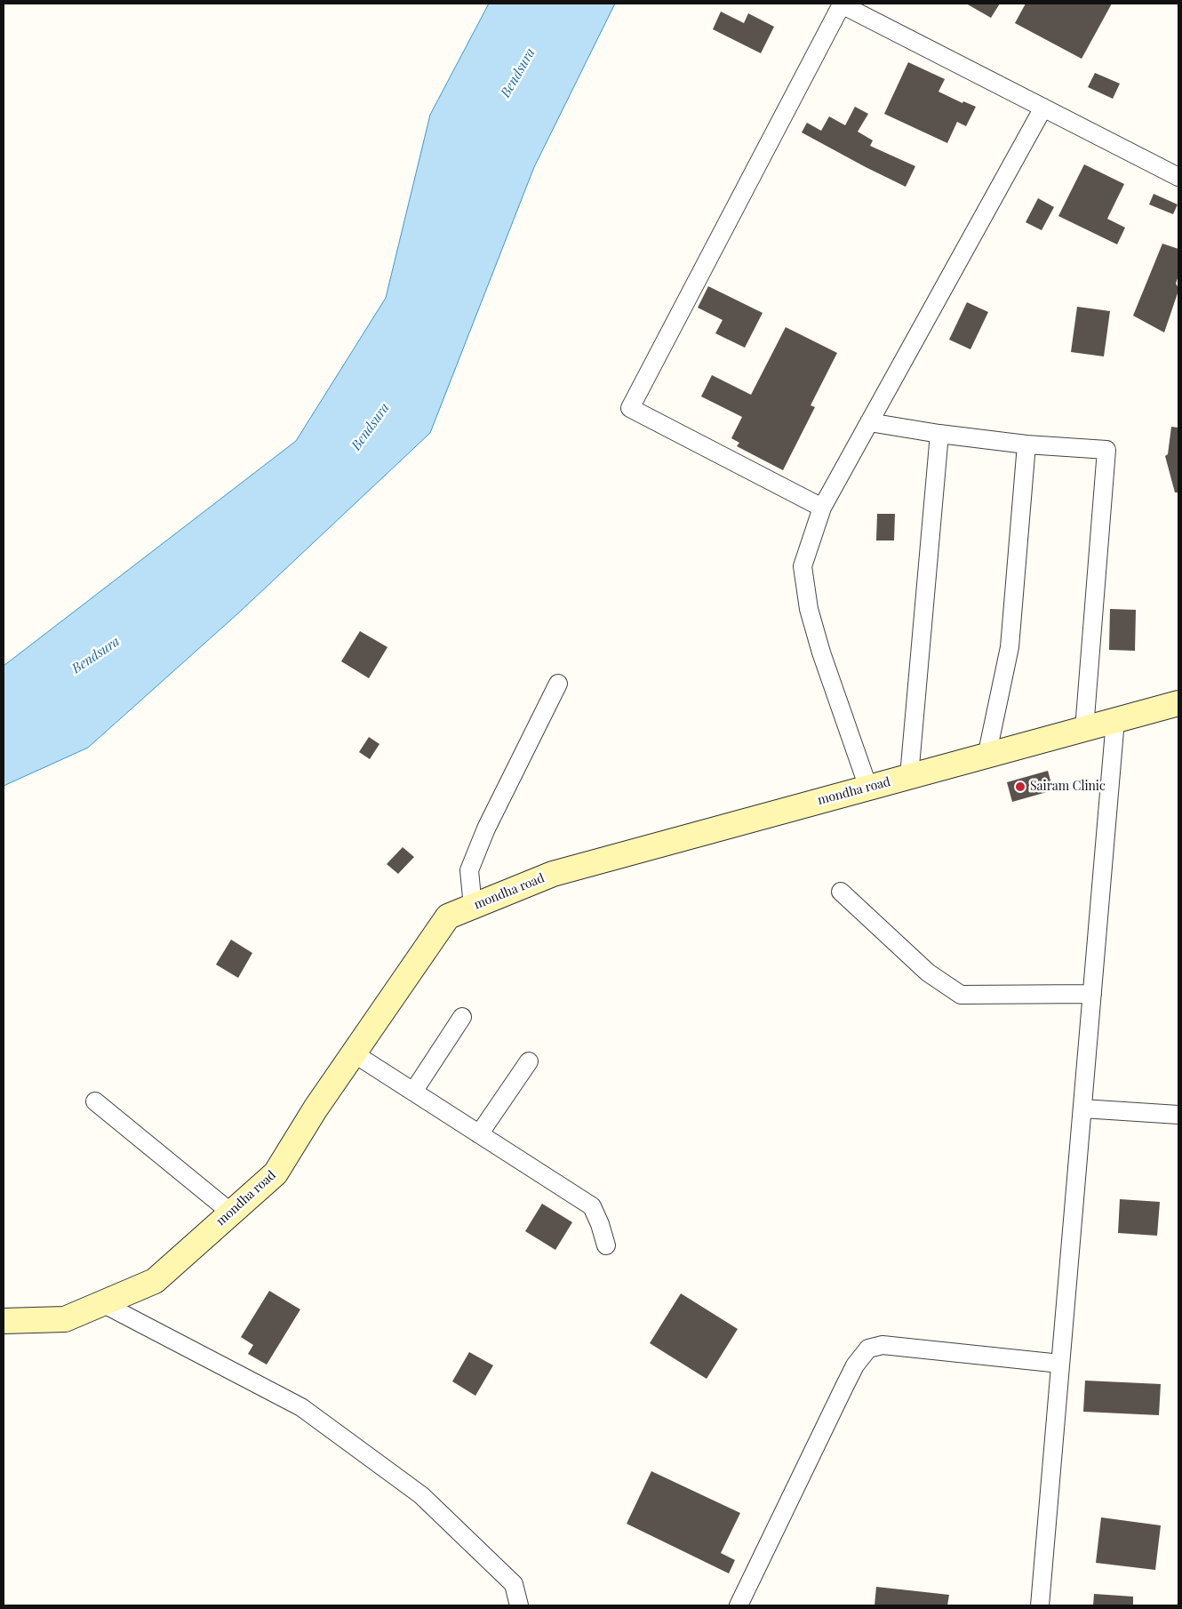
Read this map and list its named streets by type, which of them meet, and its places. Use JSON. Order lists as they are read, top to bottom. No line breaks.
{"streets":{"street":["mondha road"]},"water":["Bendsura"],"places":["Sairam Clinic"]}
